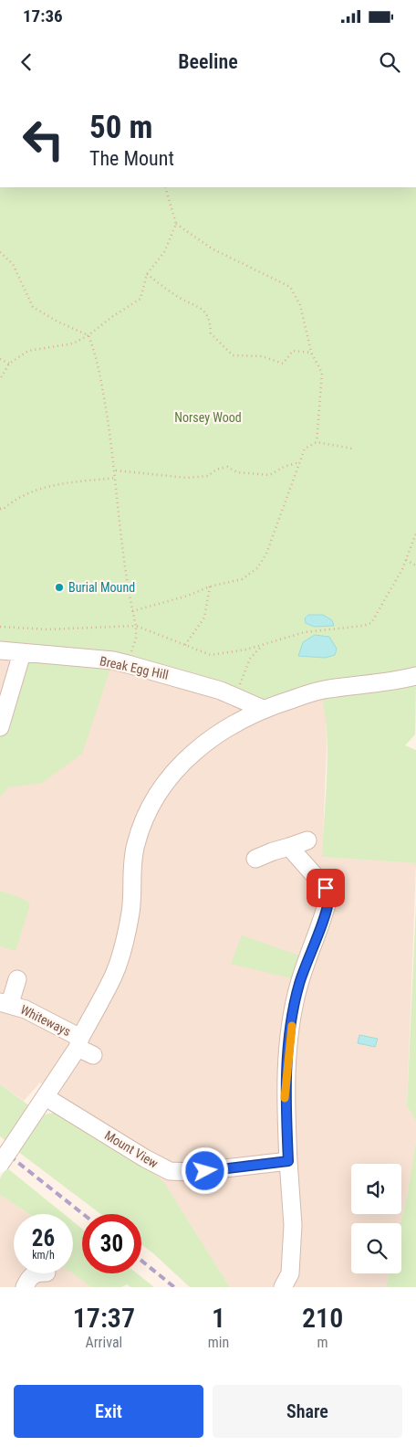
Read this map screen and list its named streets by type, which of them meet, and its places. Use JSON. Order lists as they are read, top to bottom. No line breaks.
{"streets":{"street":["Break Egg Hill","Whiteways","Mount View"]},"parks":["Norsey Wood"],"places":["Burial Mound"],"page":{"status":"17:36","header":"Beeline","turn":["50 m","The Mount"],"speed":"26 km/h","limit":"30","eta":["17:37","Arrival","1","min","210","m"],"buttons":["Exit","Share"]}}
